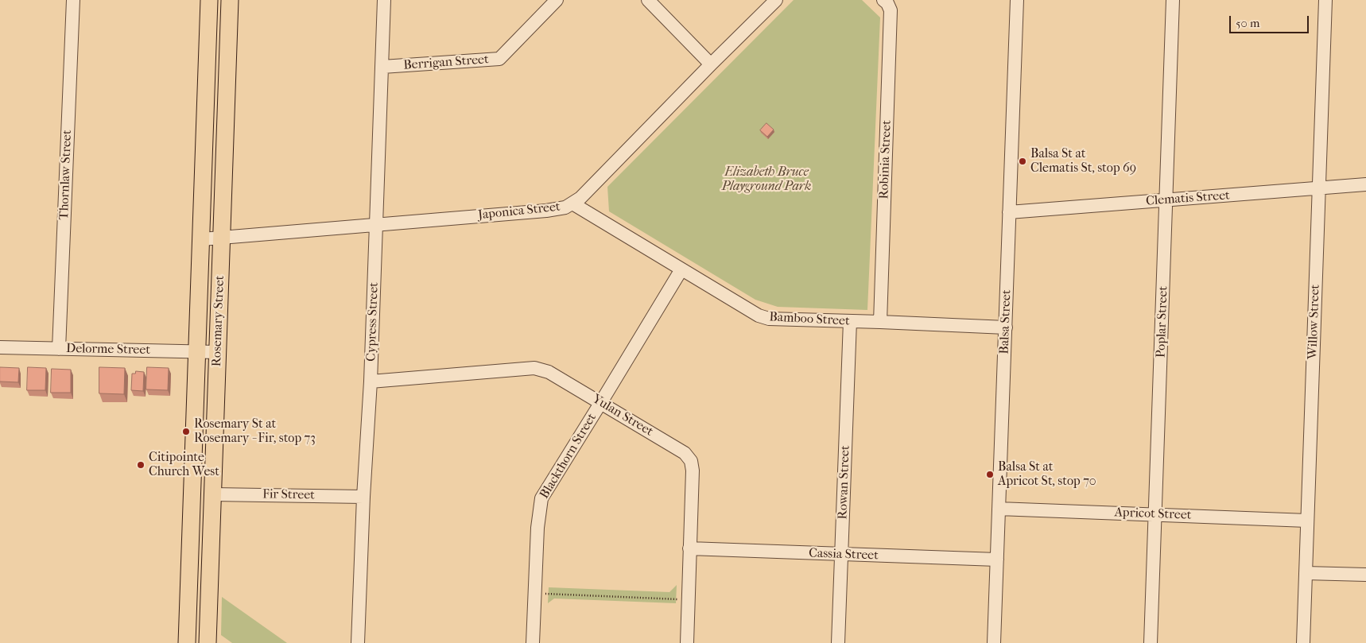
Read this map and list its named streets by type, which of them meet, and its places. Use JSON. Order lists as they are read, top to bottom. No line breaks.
{"streets":{"main road":["Rosemary Street"],"street":["Berrigan Street","Robinia Street","Thornlaw Street","Clematis Street","Japonica Street","Bamboo Street","Cypress Street","Balsa Street","Poplar Street","Willow Street","Delorme Street","Yulan Street","Blackthorn Street","Rowan Street","Fir Street","Apricot Street","Cassia Street"]},"crossings":[["Berrigan Street","Cypress Street"],["Robinia Street","Bamboo Street"],["Thornlaw Street","Delorme Street"],["Clematis Street","Balsa Street"],["Clematis Street","Poplar Street"],["Clematis Street","Willow Street"],["Japonica Street","Bamboo Street"],["Japonica Street","Rosemary Street"],["Japonica Street","Cypress Street"],["Bamboo Street","Balsa Street"],["Bamboo Street","Blackthorn Street"],["Bamboo Street","Rowan Street"],["Rosemary Street","Delorme Street"],["Rosemary Street","Fir Street"],["Cypress Street","Yulan Street"],["Cypress Street","Fir Street"],["Balsa Street","Apricot Street"],["Balsa Street","Cassia Street"],["Poplar Street","Apricot Street"],["Willow Street","Apricot Street"],["Yulan Street","Blackthorn Street"],["Yulan Street","Cassia Street"],["Rowan Street","Cassia Street"]],"parks":["Elizabeth Bruce Playground Park"],"places":["Balsa St at Clematis St, stop 69","Rosemary St at Rosemary - Fir, stop 73","Citipointe Church West","Balsa St at Apricot St, stop 70"],"scale_bar":"50 m"}
